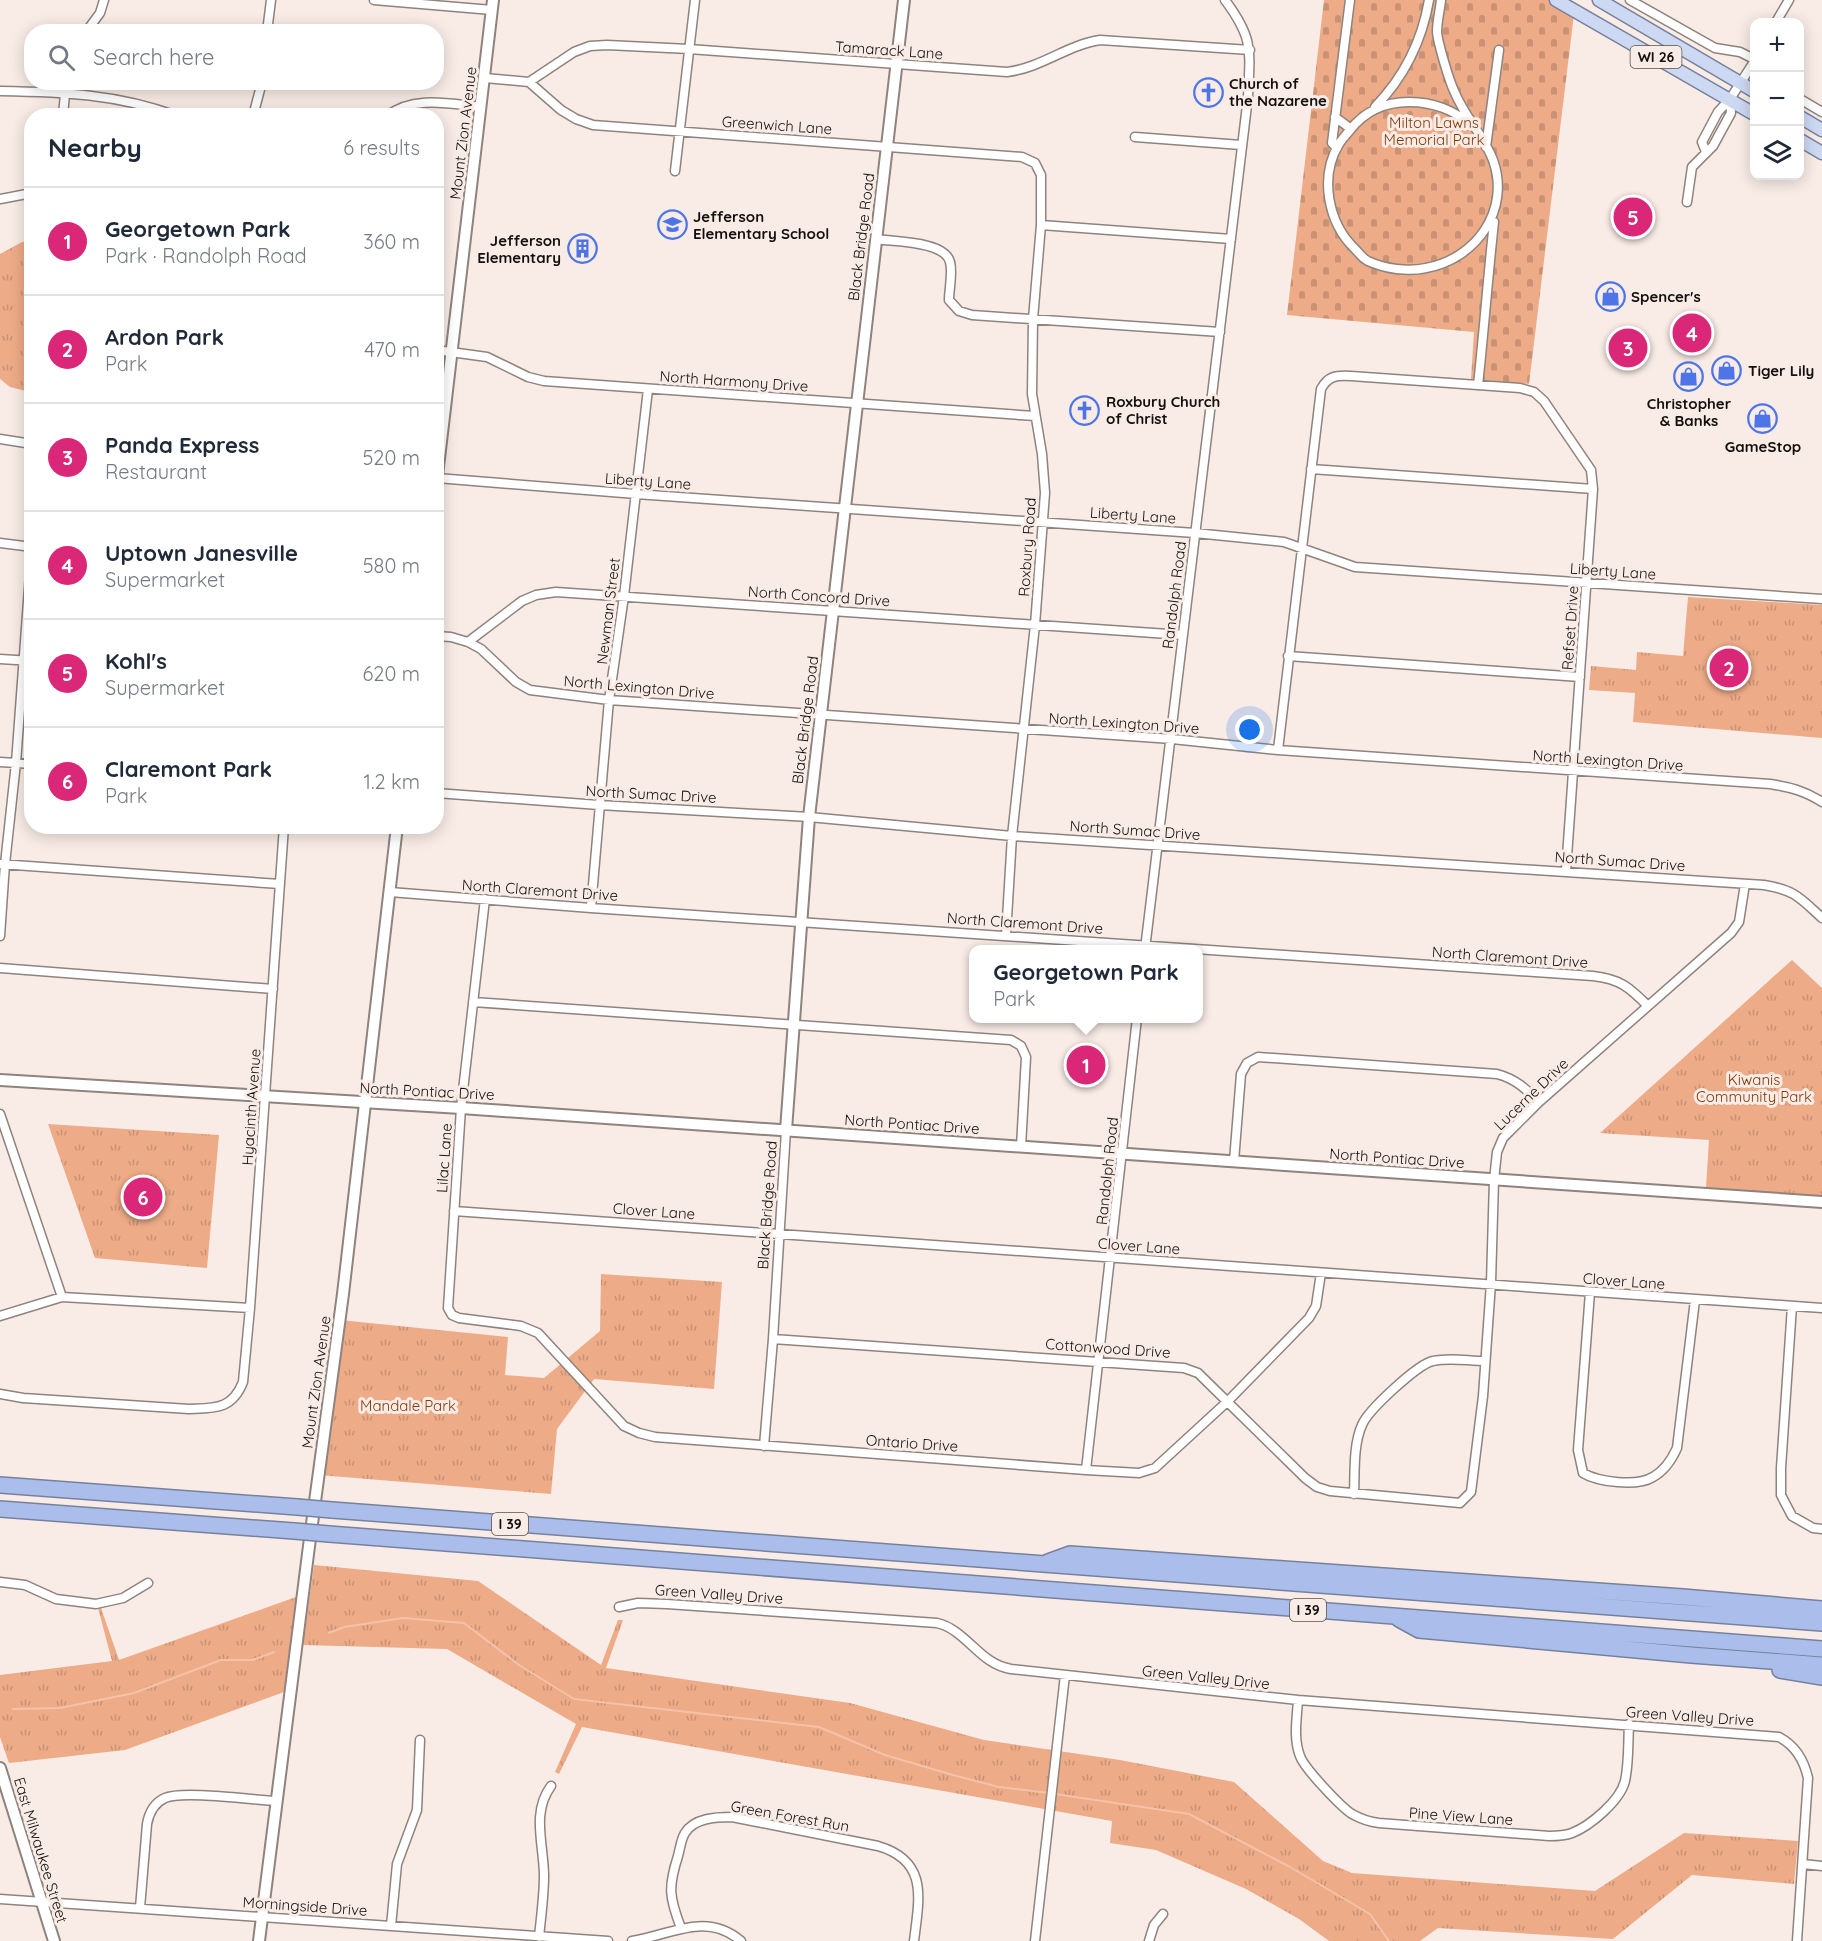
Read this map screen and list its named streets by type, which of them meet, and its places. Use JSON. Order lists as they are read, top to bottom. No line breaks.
{"streets":{"highway":["I 39"],"main road":["WI 26"],"street":["Tamarack Lane","Greenwich Lane","Mount Zion Avenue","Black Bridge Road","North Harmony Drive","Liberty Lane","Roxbury Road","Randolph Road","North Concord Drive","Newman Street","Refset Drive","North Lexington Drive","North Sumac Drive","North Claremont Drive","North Pontiac Drive","Lucerne Drive","Hyacinth Avenue","Lilac Lane","Clover Lane","Cottonwood Drive","Ontario Drive","Green Valley Drive","Green Forest Run","Pine View Lane","East Milwaukee Street","Morningside Drive"]},"crossings":[["Tamarack Lane","Greenwich Lane"],["Tamarack Lane","Black Bridge Road"],["Tamarack Lane","Randolph Road"],["Greenwich Lane","Black Bridge Road"],["Greenwich Lane","Roxbury Road"],["Mount Zion Avenue","North Harmony Drive"],["Mount Zion Avenue","North Claremont Drive"],["Mount Zion Avenue","North Pontiac Drive"],["Mount Zion Avenue","Morningside Drive"],["Black Bridge Road","North Harmony Drive"],["Black Bridge Road","Liberty Lane"],["Black Bridge Road","North Concord Drive"],["Black Bridge Road","North Lexington Drive"],["Black Bridge Road","North Sumac Drive"],["Black Bridge Road","North Claremont Drive"],["Black Bridge Road","North Pontiac Drive"],["Black Bridge Road","Clover Lane"],["Black Bridge Road","Cottonwood Drive"],["Black Bridge Road","Ontario Drive"],["North Harmony Drive","Roxbury Road"],["North Harmony Drive","Newman Street"],["Liberty Lane","Roxbury Road"],["Liberty Lane","Randolph Road"],["Liberty Lane","Newman Street"],["Liberty Lane","Refset Drive"],["Roxbury Road","North Concord Drive"],["Roxbury Road","North Lexington Drive"],["Roxbury Road","North Sumac Drive"],["Roxbury Road","North Claremont Drive"],["Randolph Road","North Concord Drive"],["Randolph Road","North Lexington Drive"],["Randolph Road","North Sumac Drive"],["Randolph Road","North Pontiac Drive"],["Randolph Road","Clover Lane"],["Randolph Road","Cottonwood Drive"],["Randolph Road","Ontario Drive"],["North Concord Drive","Newman Street"],["North Concord Drive","North Lexington Drive"],["Newman Street","North Lexington Drive"],["Newman Street","North Sumac Drive"],["Newman Street","North Claremont Drive"],["Refset Drive","North Lexington Drive"],["Refset Drive","North Sumac Drive"],["North Sumac Drive","Lucerne Drive"],["North Claremont Drive","Lucerne Drive"],["North Claremont Drive","Lilac Lane"],["North Pontiac Drive","Lucerne Drive"],["North Pontiac Drive","Hyacinth Avenue"],["North Pontiac Drive","Lilac Lane"],["Lucerne Drive","Clover Lane"],["Lucerne Drive","Cottonwood Drive"],["Lilac Lane","Clover Lane"],["Lilac Lane","Ontario Drive"],["Clover Lane","Ontario Drive"],["Cottonwood Drive","Ontario Drive"],["Green Valley Drive","Pine View Lane"],["East Milwaukee Street","Morningside Drive"]],"parks":["Milton Lawns Memorial Park","Kiwanis Community Park","Mandale Park"],"places":{"church":["Church of the Nazarene","Roxbury Church of Christ"],"school or university":["Jefferson Elementary School"],"building":["Jefferson Elementary"],"shop":["Spencer's","Tiger Lily","Christopher & Banks","GameStop"]},"page":{"map_buttons":["+","−"],"search":"Search here","heading":["Nearby","6 results"],"list":[{"mark":"1","name":"Georgetown Park","note":"Park · Randolph Road","value":"360 m"},{"mark":"2","name":"Ardon Park","note":"Park","value":"470 m"},{"mark":"3","name":"Panda Express","note":"Restaurant","value":"520 m"},{"mark":"4","name":"Uptown Janesville","note":"Supermarket","value":"580 m"},{"mark":"5","name":"Kohl's","note":"Supermarket","value":"620 m"},{"mark":"6","name":"Claremont Park","note":"Park","value":"1.2 km"}],"pins":["5","4","3","2","1","6"],"popup":["Georgetown Park","Park"]}}
